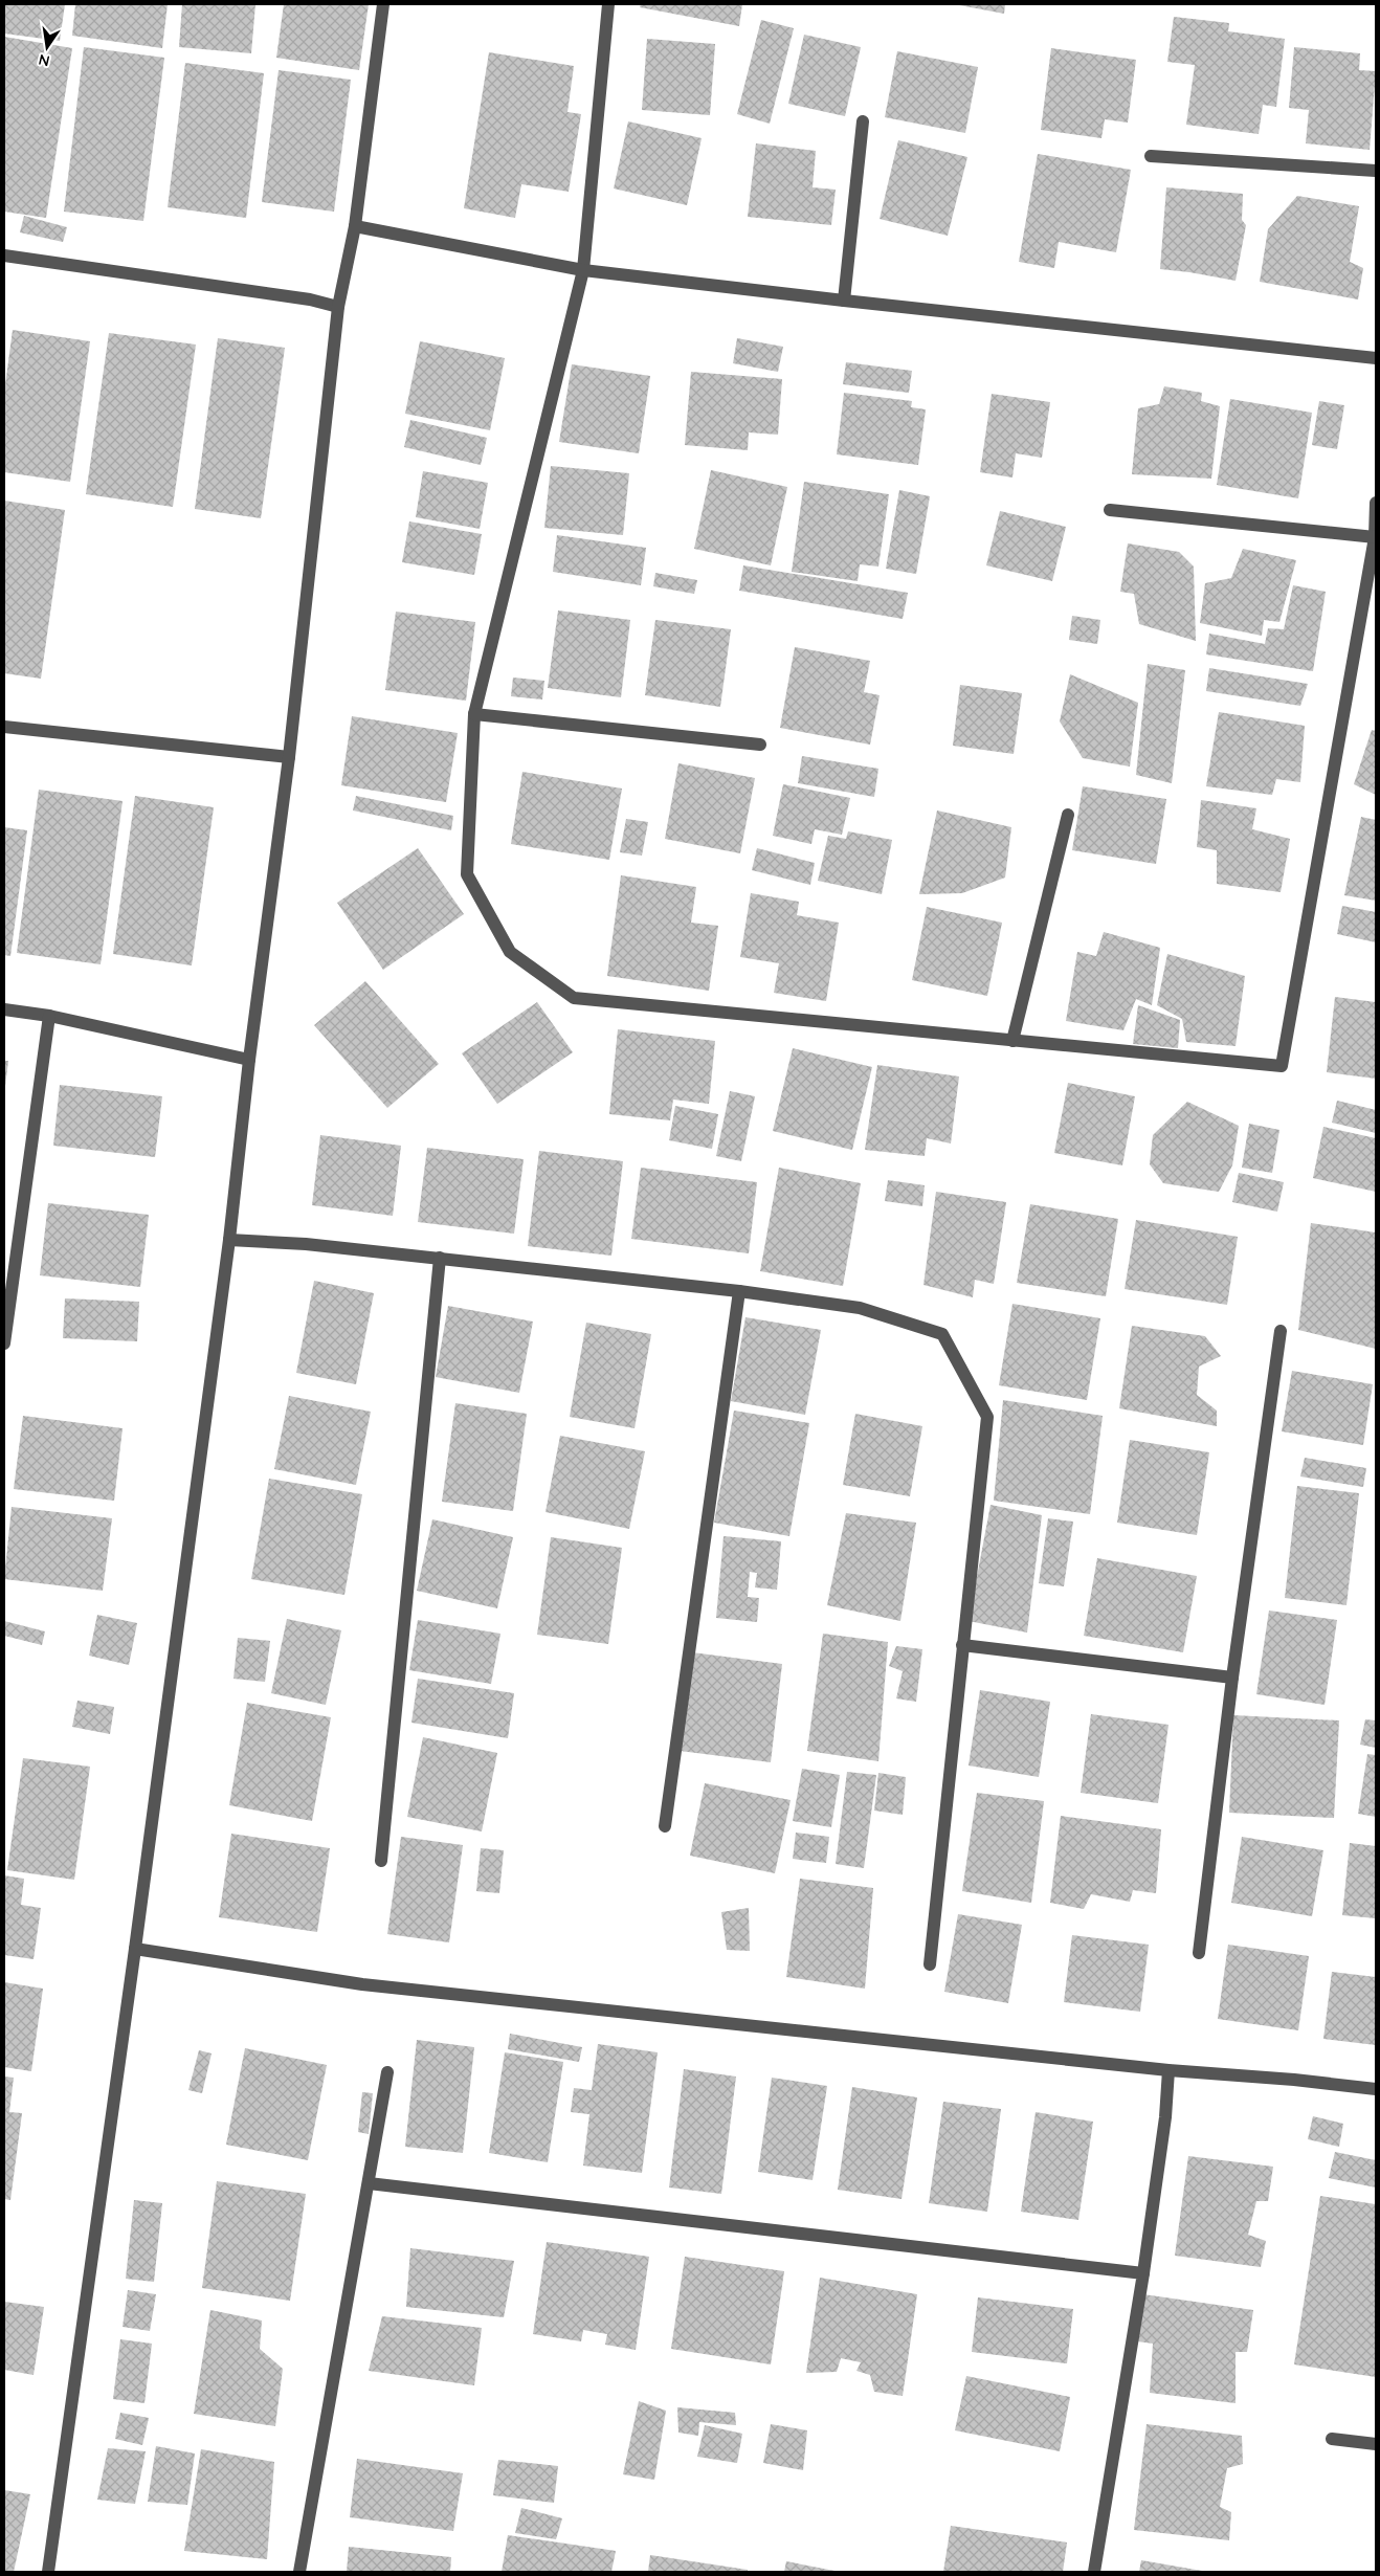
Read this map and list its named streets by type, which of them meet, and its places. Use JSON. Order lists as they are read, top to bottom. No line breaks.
{"north":"bottom"}
